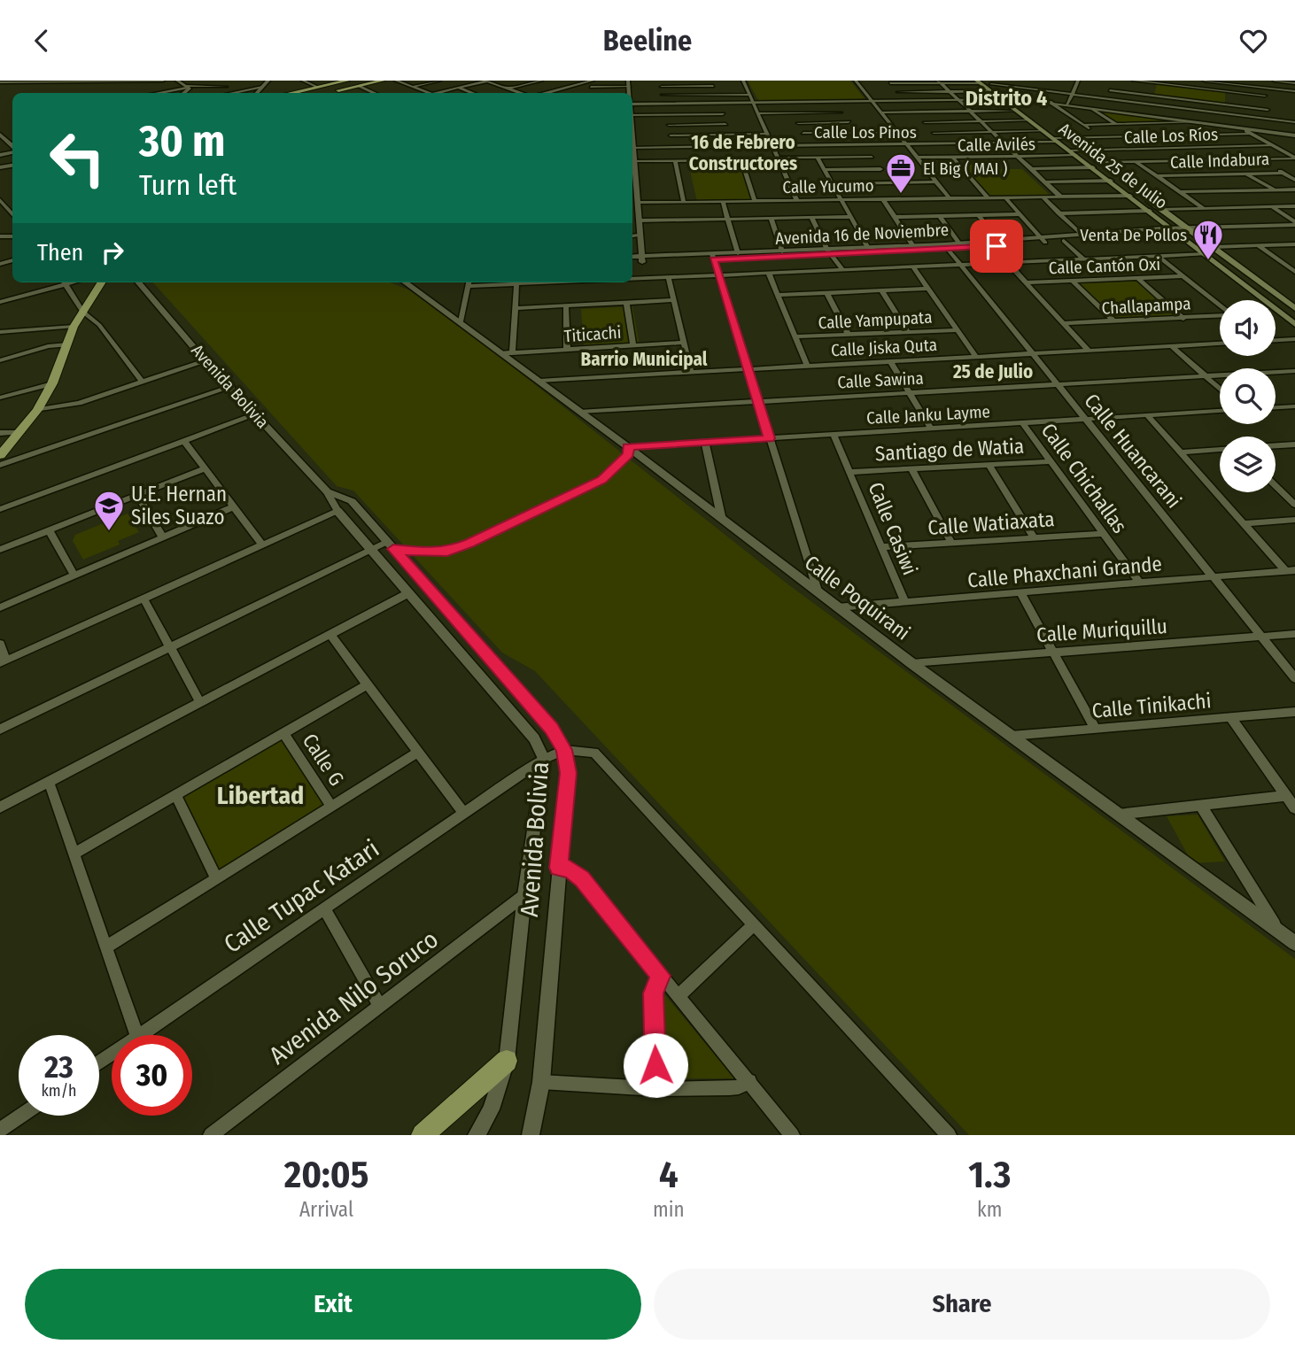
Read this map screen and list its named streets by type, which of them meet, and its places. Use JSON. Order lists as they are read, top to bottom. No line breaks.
{"streets":{"main road":["Avenida 25 de Julio"],"street":["Calle Los Pinos","Calle Los Ríos","Calle Avilés","Calle Indabura","Calle Yucumo","Avenida 16 de Noviembre","Calle Cantón Oxi","Challapampa","Calle Yampupata","Titicachi","Calle Jiska Quta","Calle Sawina","Avenida Bolivia","Calle Janku Layme","Santiago de Watia","Calle Huancarani","Calle Chichallas","Calle Watiaxata","Calle Casiwi","Calle Phaxchani Grande","Calle Poquirani","Calle Muriquillu","Calle Tinikachi","Calle G","Calle Tupac Katari","Avenida Nilo Soruco"]},"crossings":[["Calle Los Pinos","Avenida 25 de Julio"],["Calle Los Ríos","Calle Avilés"],["Calle Los Ríos","Avenida 25 de Julio"],["Calle Avilés","Avenida 25 de Julio"],["Avenida 25 de Julio","Calle Yucumo"],["Avenida 25 de Julio","Avenida 16 de Noviembre"],["Avenida 16 de Noviembre","Calle Huancarani"],["Titicachi","Calle Poquirani"],["Calle Jiska Quta","Calle Huancarani"],["Calle Jiska Quta","Calle Poquirani"],["Calle Sawina","Calle Huancarani"],["Calle Sawina","Calle Poquirani"],["Avenida Bolivia","Calle Tupac Katari"],["Avenida Bolivia","Avenida Nilo Soruco"],["Calle Janku Layme","Calle Huancarani"],["Calle Janku Layme","Calle Chichallas"],["Calle Janku Layme","Calle Casiwi"],["Calle Janku Layme","Calle Poquirani"],["Santiago de Watia","Calle Chichallas"],["Santiago de Watia","Calle Casiwi"],["Calle Huancarani","Calle Phaxchani Grande"],["Calle Huancarani","Calle Muriquillu"],["Calle Chichallas","Calle Watiaxata"],["Calle Chichallas","Calle Phaxchani Grande"],["Calle Watiaxata","Calle Casiwi"],["Calle Casiwi","Calle Phaxchani Grande"],["Calle Phaxchani Grande","Calle Poquirani"],["Calle Poquirani","Calle Muriquillu"],["Calle Poquirani","Calle Tinikachi"]],"districts":["Distrito 4","16 de Febrero Constructores","Barrio Municipal","25 de Julio","Libertad"],"places":{"office":["El Big ( MAI )"],"restaurant":["Venta De Pollos"],"school or university":["U.E. Hernan Siles Suazo"]},"page":{"header":"Beeline","turn":["30 m","Turn left"],"then":"Then","speed":"23 km/h","limit":"30","eta":["20:05","Arrival","4","min","1.3","km"],"buttons":["Exit","Share"]}}
